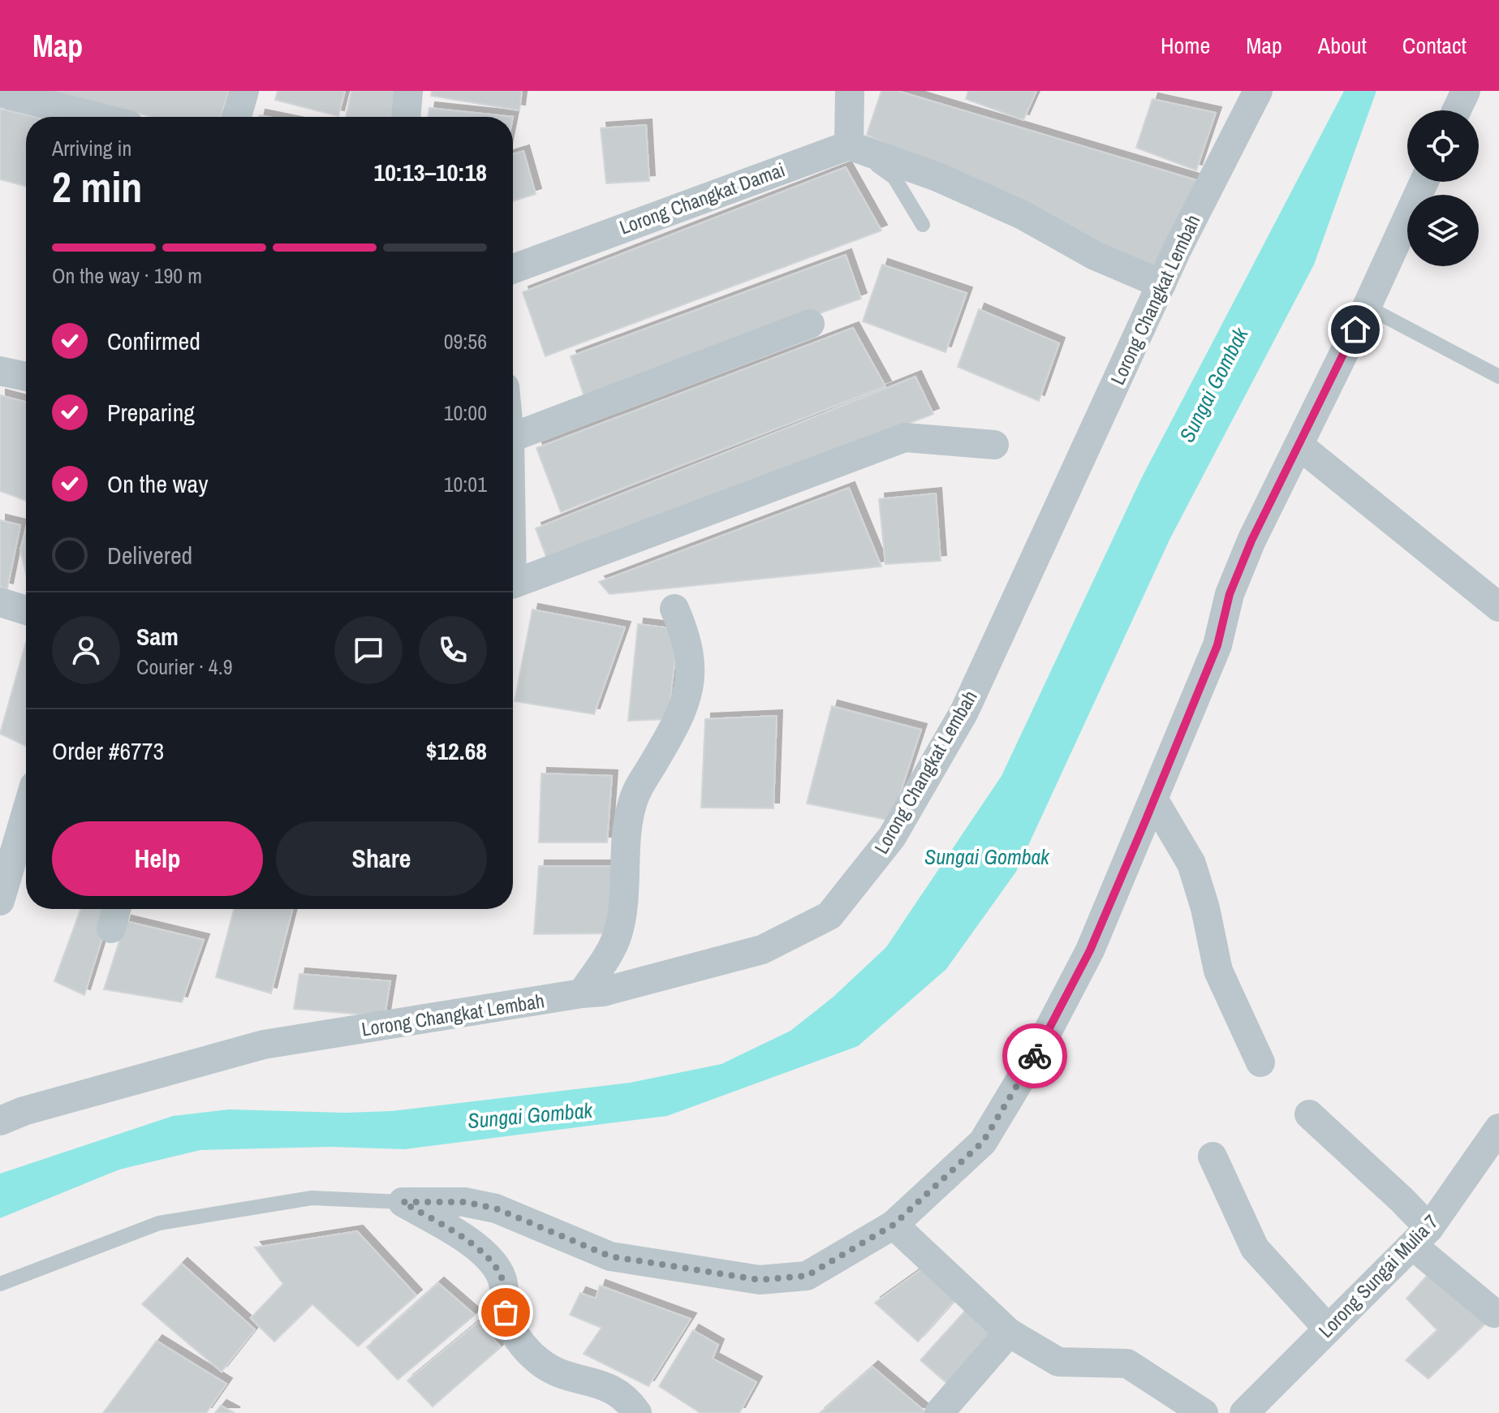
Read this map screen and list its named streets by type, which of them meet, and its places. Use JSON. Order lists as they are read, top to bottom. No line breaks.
{"streets":{"street":["Lorong Changkat Damai","Lorong Changkat Lembah","Lorong Sungai Mulia 7"]},"water":["Sungai Gombak"],"page":{"header":"Map","nav":["Home","Map","About","Contact"],"heading":["2 min","Arriving in","10:13–10:18"],"panel":["Sam","Courier · 4.9","Order #6773","$12.68"],"bar":"On the way · 190 m","list":[["Confirmed","09:56"],["Preparing","10:00"],["On the way","10:01"],"Delivered"],"buttons":["Help","Share"]}}
